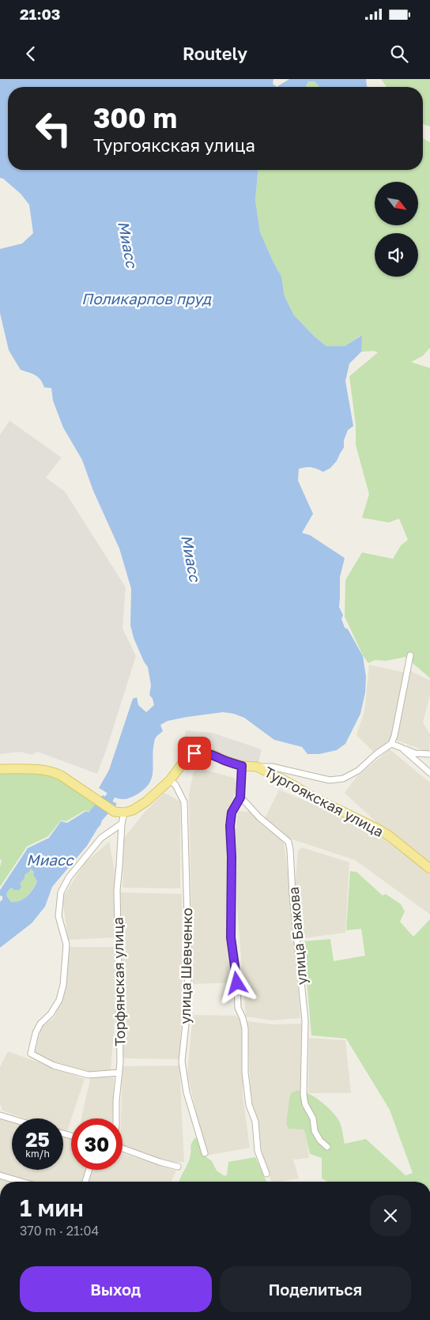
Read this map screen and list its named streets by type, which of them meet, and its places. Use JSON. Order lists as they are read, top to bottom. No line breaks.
{"streets":{"main road":["Тургоякская улица"],"street":["улица Бажова","улица Шевченко","Торфянская улица"]},"crossings":[["Тургоякская улица","улица Шевченко"],["Тургоякская улица","Торфянская улица"]],"water":["Миасс","Поликарпов пруд"],"north":"bottom right","page":{"status":"21:03","header":"Routely","turn":["300 m","Тургоякская улица"],"speed":"25 km/h","limit":"30","heading":["1 мин","370 m · 21:04"],"buttons":["Выход","Поделиться"]}}
